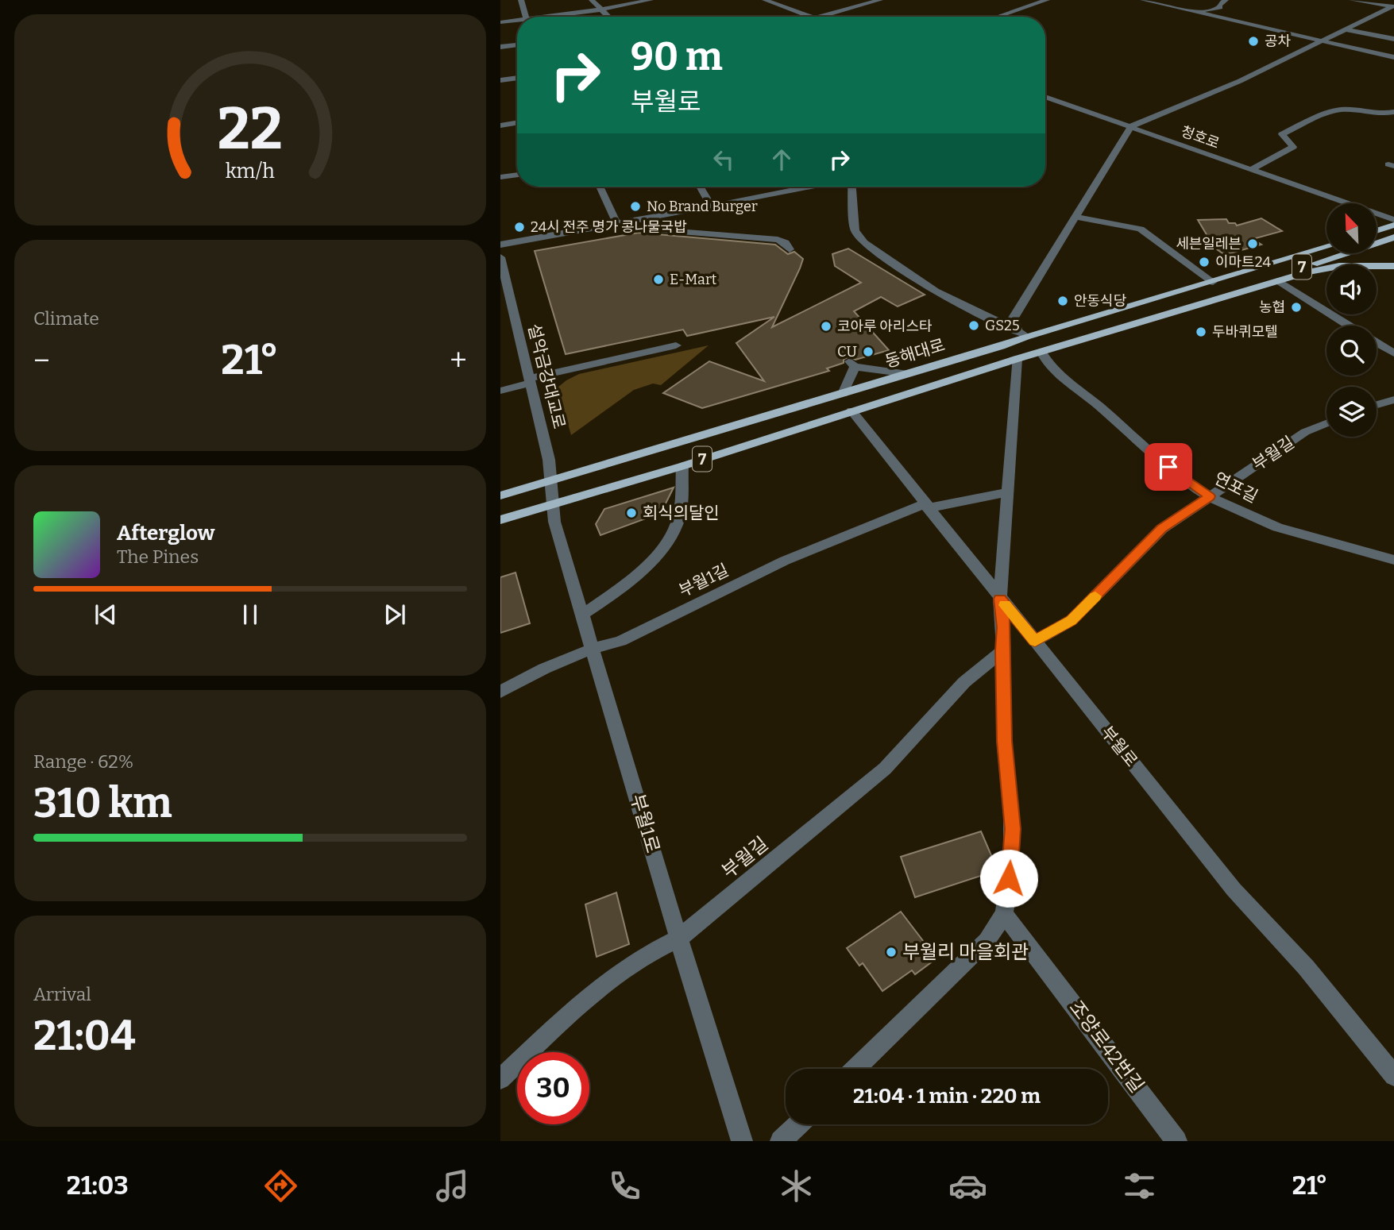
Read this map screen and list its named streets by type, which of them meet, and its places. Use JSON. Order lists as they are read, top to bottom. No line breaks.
{"streets":{"main road":["7","동해대로"],"street":["청호로","설악금강대교로","부월길","연포길","부월1길","부월로","부월1로","조양로42번길"]},"crossings":[["7","설악금강대교로"],["7","연포길"],["7","부월로"],["7","부월1로"],["동해대로","설악금강대교로"],["설악금강대교로","부월1로"],["부월길","연포길"],["부월길","부월로"],["부월길","부월1로"],["부월1길","부월로"],["부월1길","부월1로"]],"places":["공차","No Brand Burger","24시 전주 명가 콩나물국밥","세븐일레븐","이마트24","E-Mart","안동식당","농협","GS25","코아루 아리스타","두바퀴모텔","CU","회식의달인","부월리 마을회관"],"north":"top left","page":{"turn":["90 m","부월로"],"tile":["Climate",["Range · 62%","310 km"],["Arrival","21:04"]],"heat":["−","21°","+"],"song":["Afterglow","The Pines"],"limit":"30","trip":"21:04 · 1 min · 220 m","tabs":["21:03","21°"],"gauge":["22","km/h"]}}
